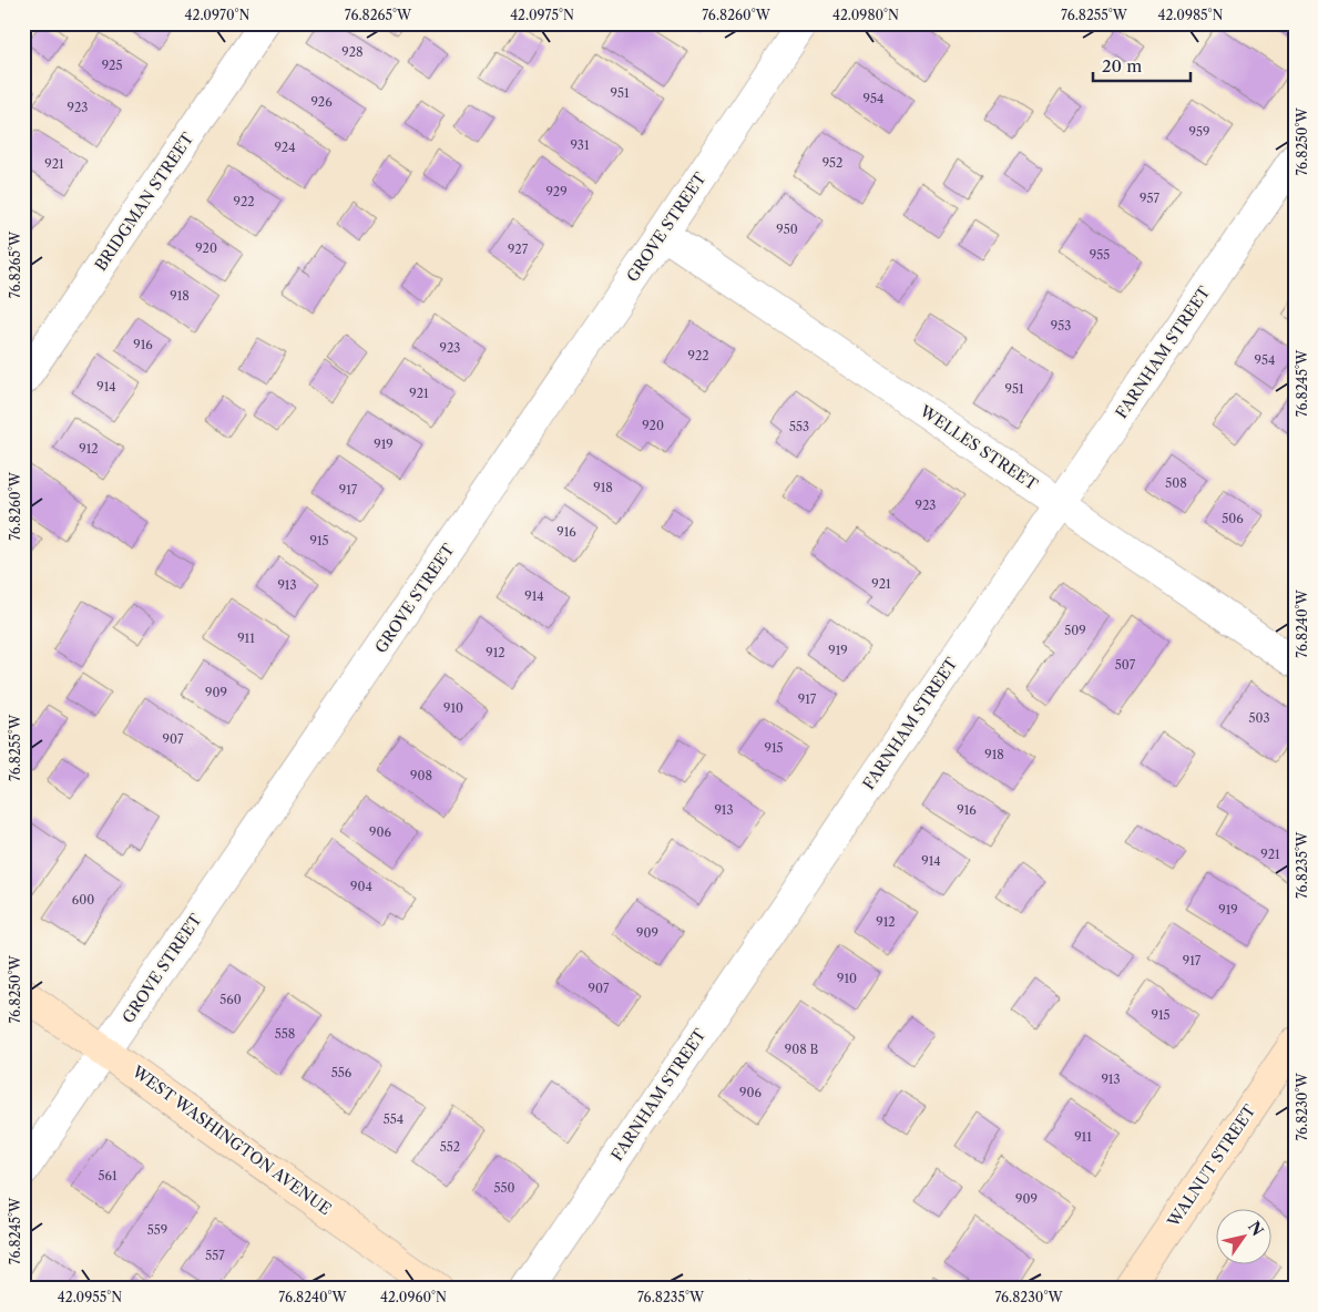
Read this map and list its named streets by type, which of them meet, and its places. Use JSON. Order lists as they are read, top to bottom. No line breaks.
{"streets":{"street":["BRIDGMAN STREET","GROVE STREET","FARNHAM STREET","WELLES STREET","WEST WASHINGTON AVENUE","WALNUT STREET"]},"crossings":[["GROVE STREET","WELLES STREET"],["GROVE STREET","WEST WASHINGTON AVENUE"],["FARNHAM STREET","WELLES STREET"]],"house_numbers":["928","925","951","954","926","923","959","931","924","952","921","929","957","922","950","920","927","955","918","953","916","923","922","954","914","951","921","920","553","919","912","508","918","917","923","506","916","915","921","913","914","509","911","919","912","507","909","917","910","503","907","915","918","908","913","916","906","921","914","904","600","919","912","909","917","910","907","560","915","558","908 B","556","913","906","554","911","552","561","550","909","559","557"],"scale_bar":"20 m","north":"top right","coordinates":["42.0970°N","76.8265°W","42.0975°N","76.8260°W","42.0980°N","76.8255°W","42.0985°N","76.8250°W","76.8245°W","76.8240°W","76.8235°W","76.8230°W","42.0955°N","42.0960°N"]}
